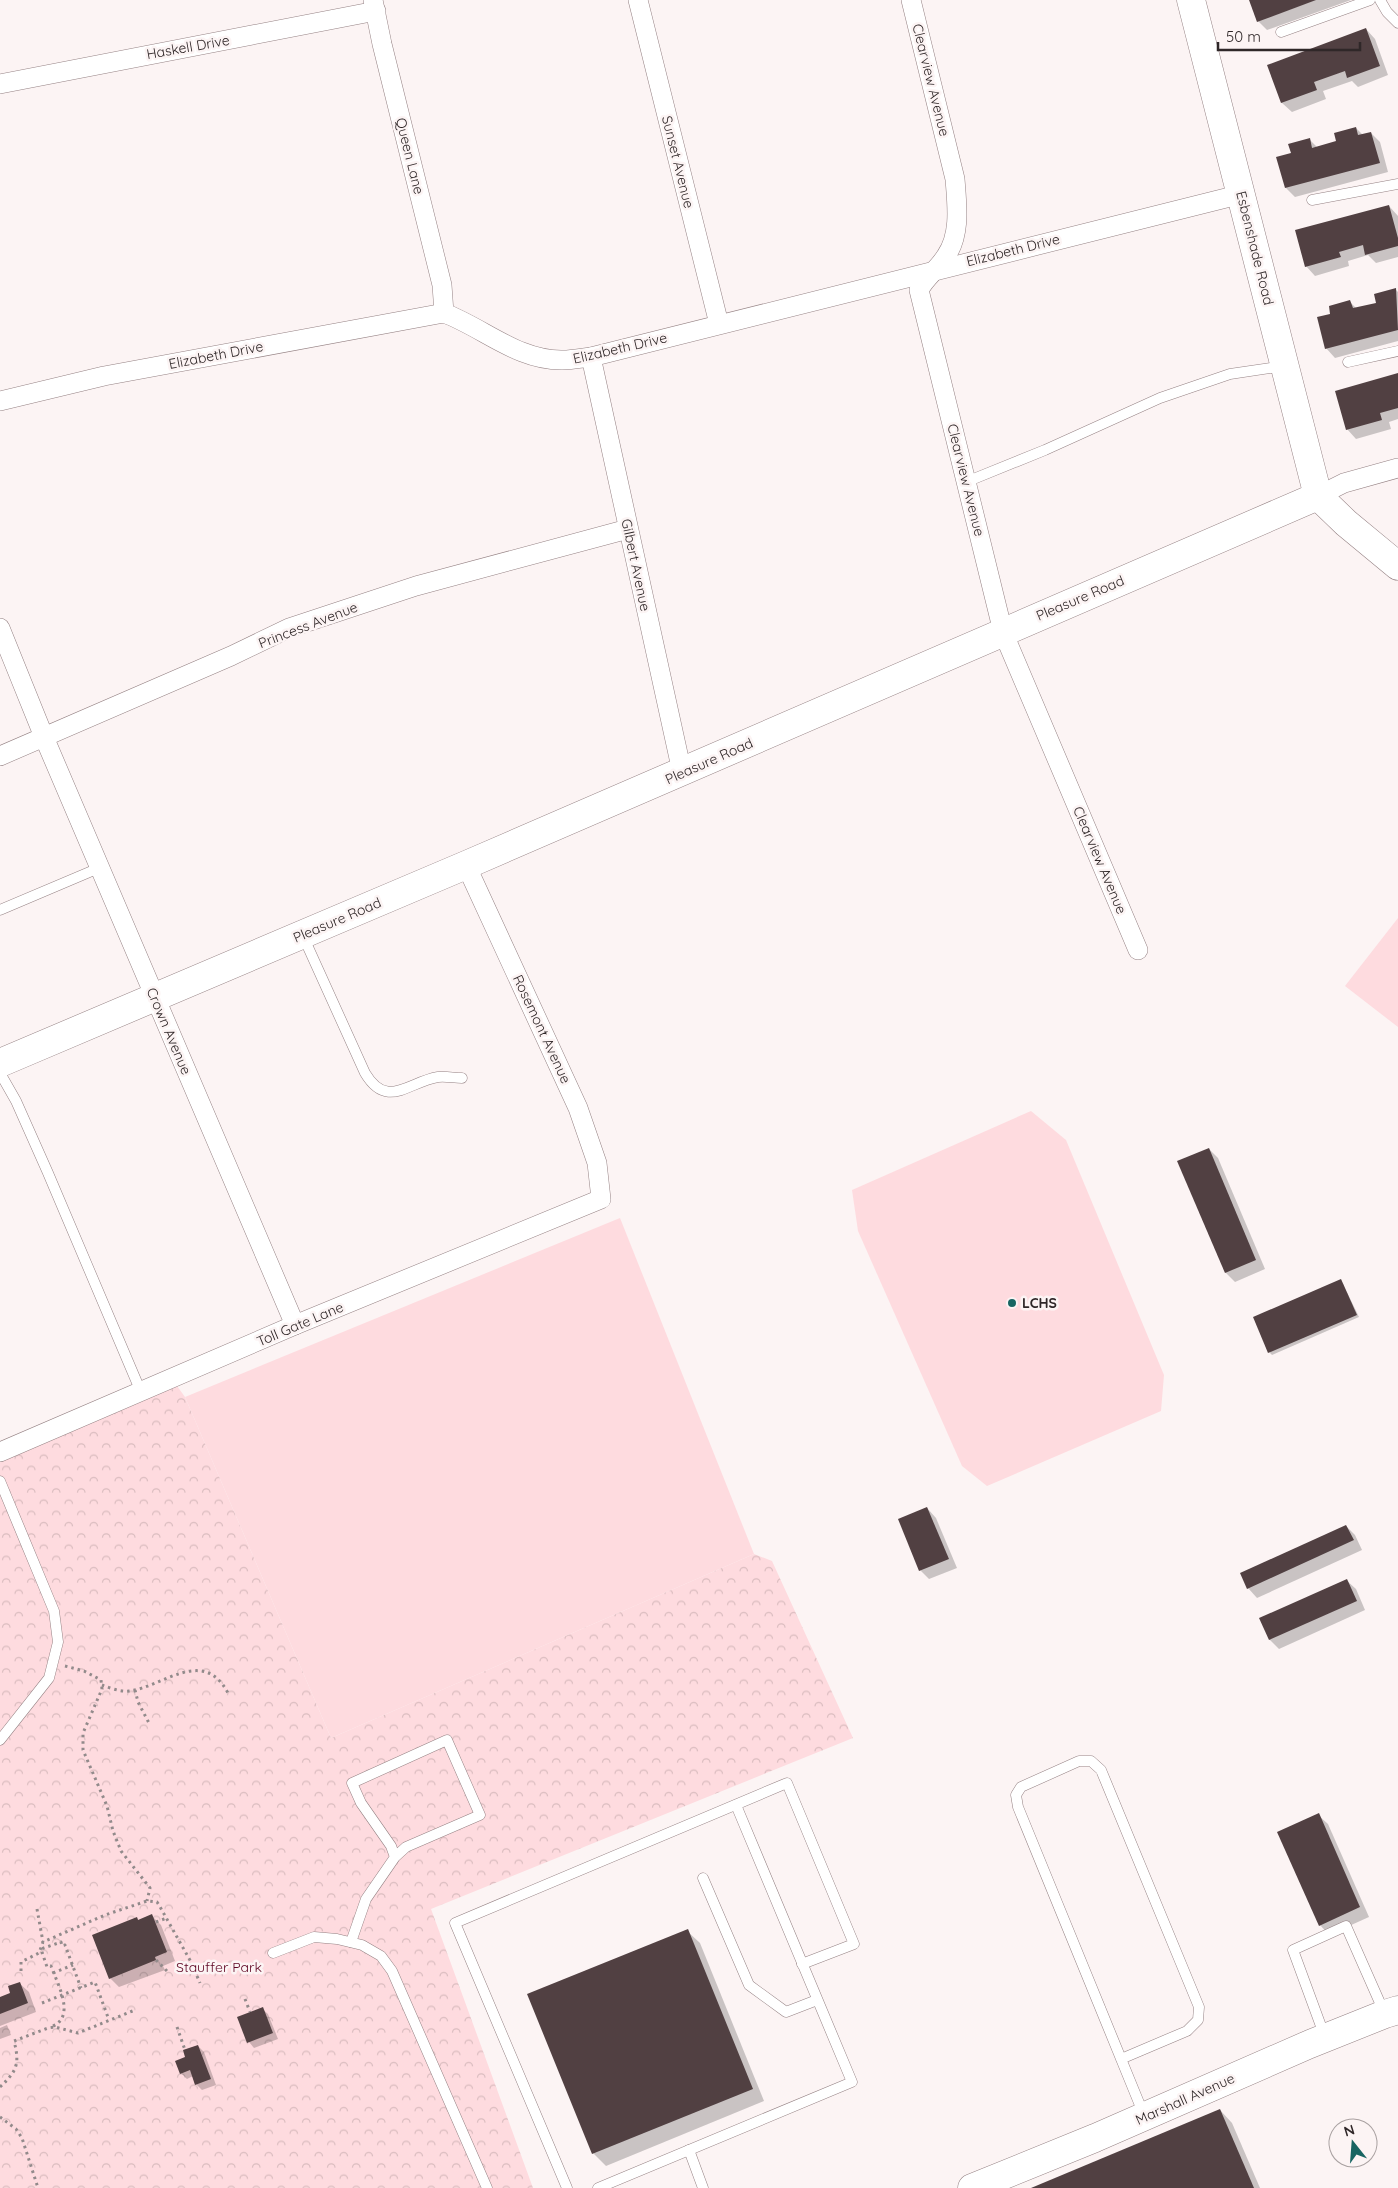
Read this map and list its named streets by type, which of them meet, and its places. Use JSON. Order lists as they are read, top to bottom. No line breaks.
{"streets":{"street":["Haskell Drive","Clearview Avenue","Queen Lane","Sunset Avenue","Esbenshade Road","Elizabeth Drive","Gilbert Avenue","Pleasure Road","Princess Avenue","Rosemont Avenue","Crown Avenue","Toll Gate Lane","Marshall Avenue"]},"crossings":[["Haskell Drive","Queen Lane"],["Clearview Avenue","Elizabeth Drive"],["Clearview Avenue","Pleasure Road"],["Queen Lane","Elizabeth Drive"],["Sunset Avenue","Elizabeth Drive"],["Esbenshade Road","Elizabeth Drive"],["Esbenshade Road","Pleasure Road"],["Elizabeth Drive","Gilbert Avenue"],["Gilbert Avenue","Pleasure Road"],["Gilbert Avenue","Princess Avenue"],["Pleasure Road","Rosemont Avenue"],["Pleasure Road","Crown Avenue"],["Princess Avenue","Crown Avenue"],["Rosemont Avenue","Toll Gate Lane"],["Crown Avenue","Toll Gate Lane"]],"parks":["Stauffer Park"],"places":["LCHS"],"scale_bar":"50 m","north":"top"}
